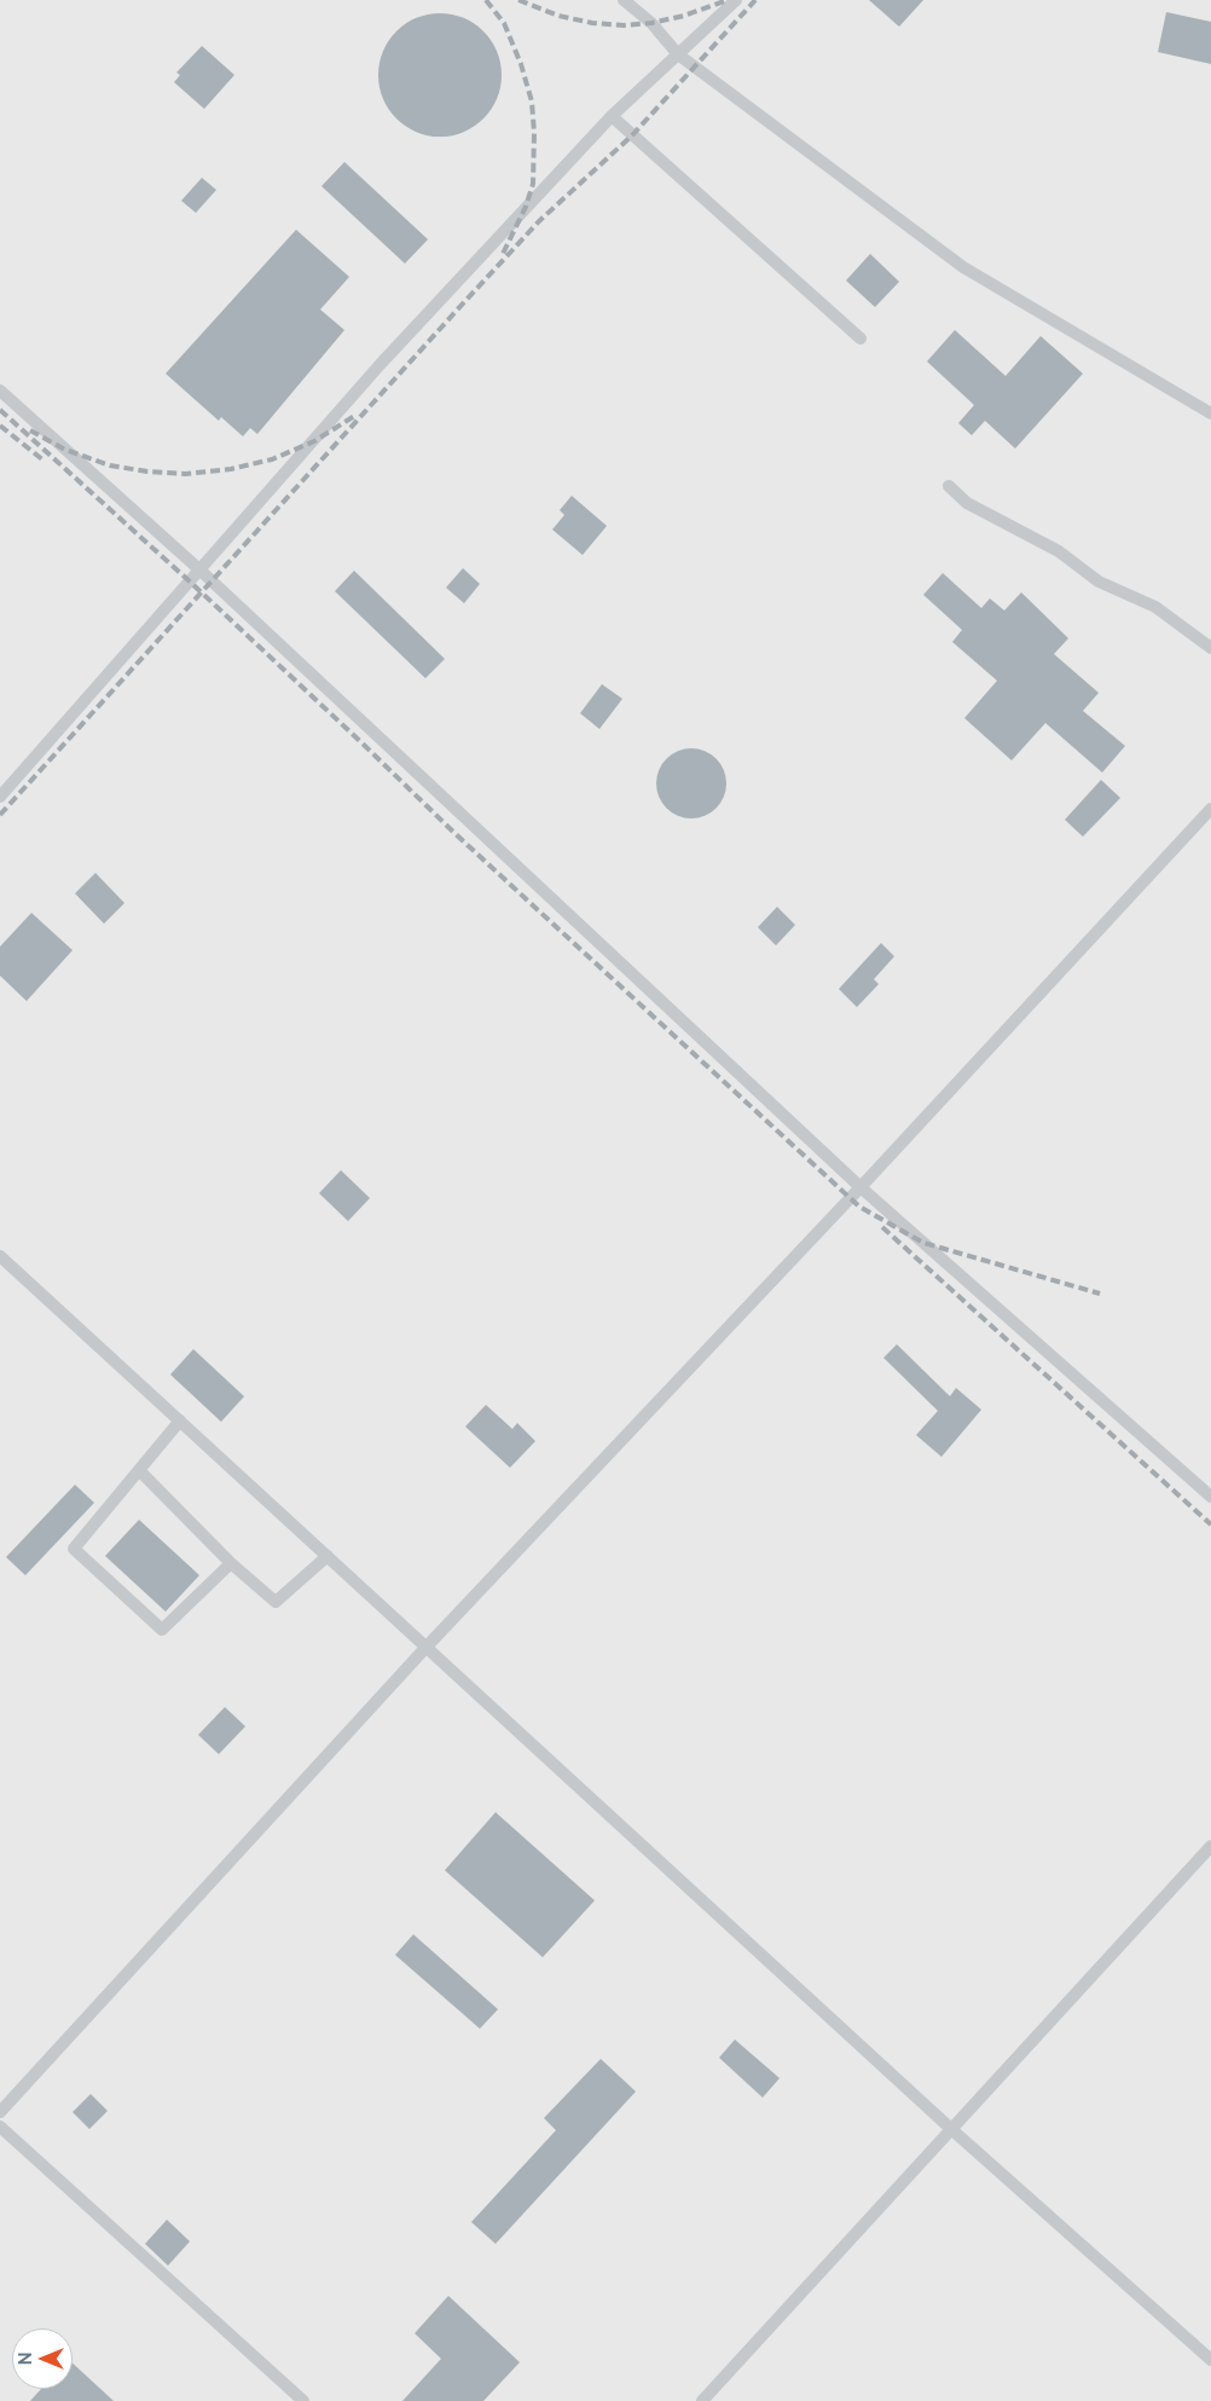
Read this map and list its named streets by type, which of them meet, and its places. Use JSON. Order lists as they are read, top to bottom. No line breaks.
{"north":"left"}
